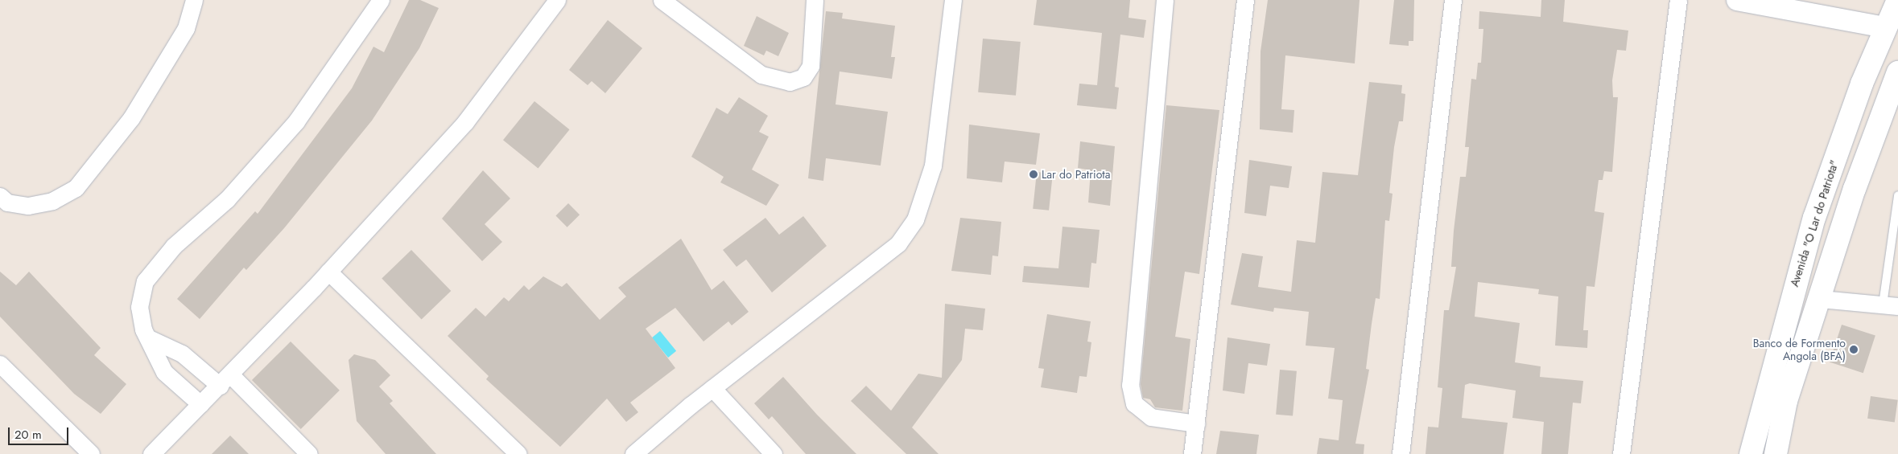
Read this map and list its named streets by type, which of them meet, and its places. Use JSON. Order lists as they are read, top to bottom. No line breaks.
{"streets":{"main road":["Avenida \"O Lar do Patriota\""]},"places":["Lar do Patriota","Banco de Formento Angola (BFA)"],"scale_bar":"20 m"}
